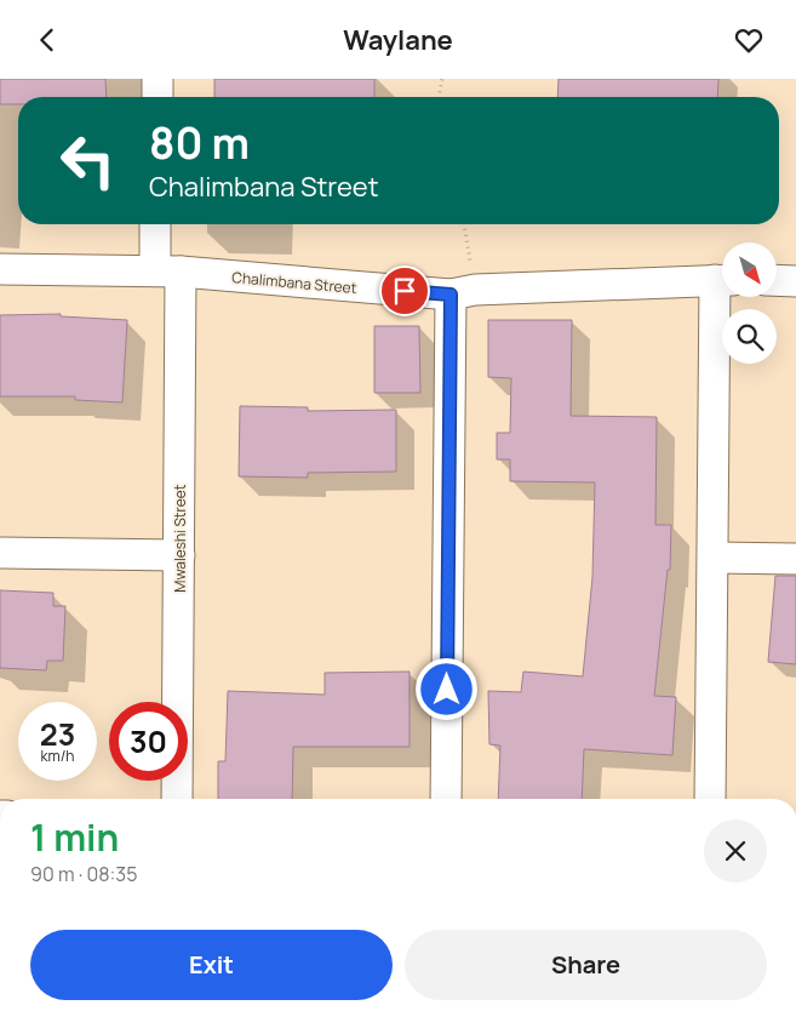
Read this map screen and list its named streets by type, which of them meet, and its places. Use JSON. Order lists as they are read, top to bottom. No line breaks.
{"streets":{"street":["Chalimbana Street","Mwaleshi Street"]},"crossings":[["Chalimbana Street","Mwaleshi Street"]],"north":"bottom right","page":{"header":"Waylane","turn":["80 m","Chalimbana Street"],"speed":"23 km/h","limit":"30","heading":["1 min","90 m · 08:35"],"buttons":["Exit","Share"]}}
